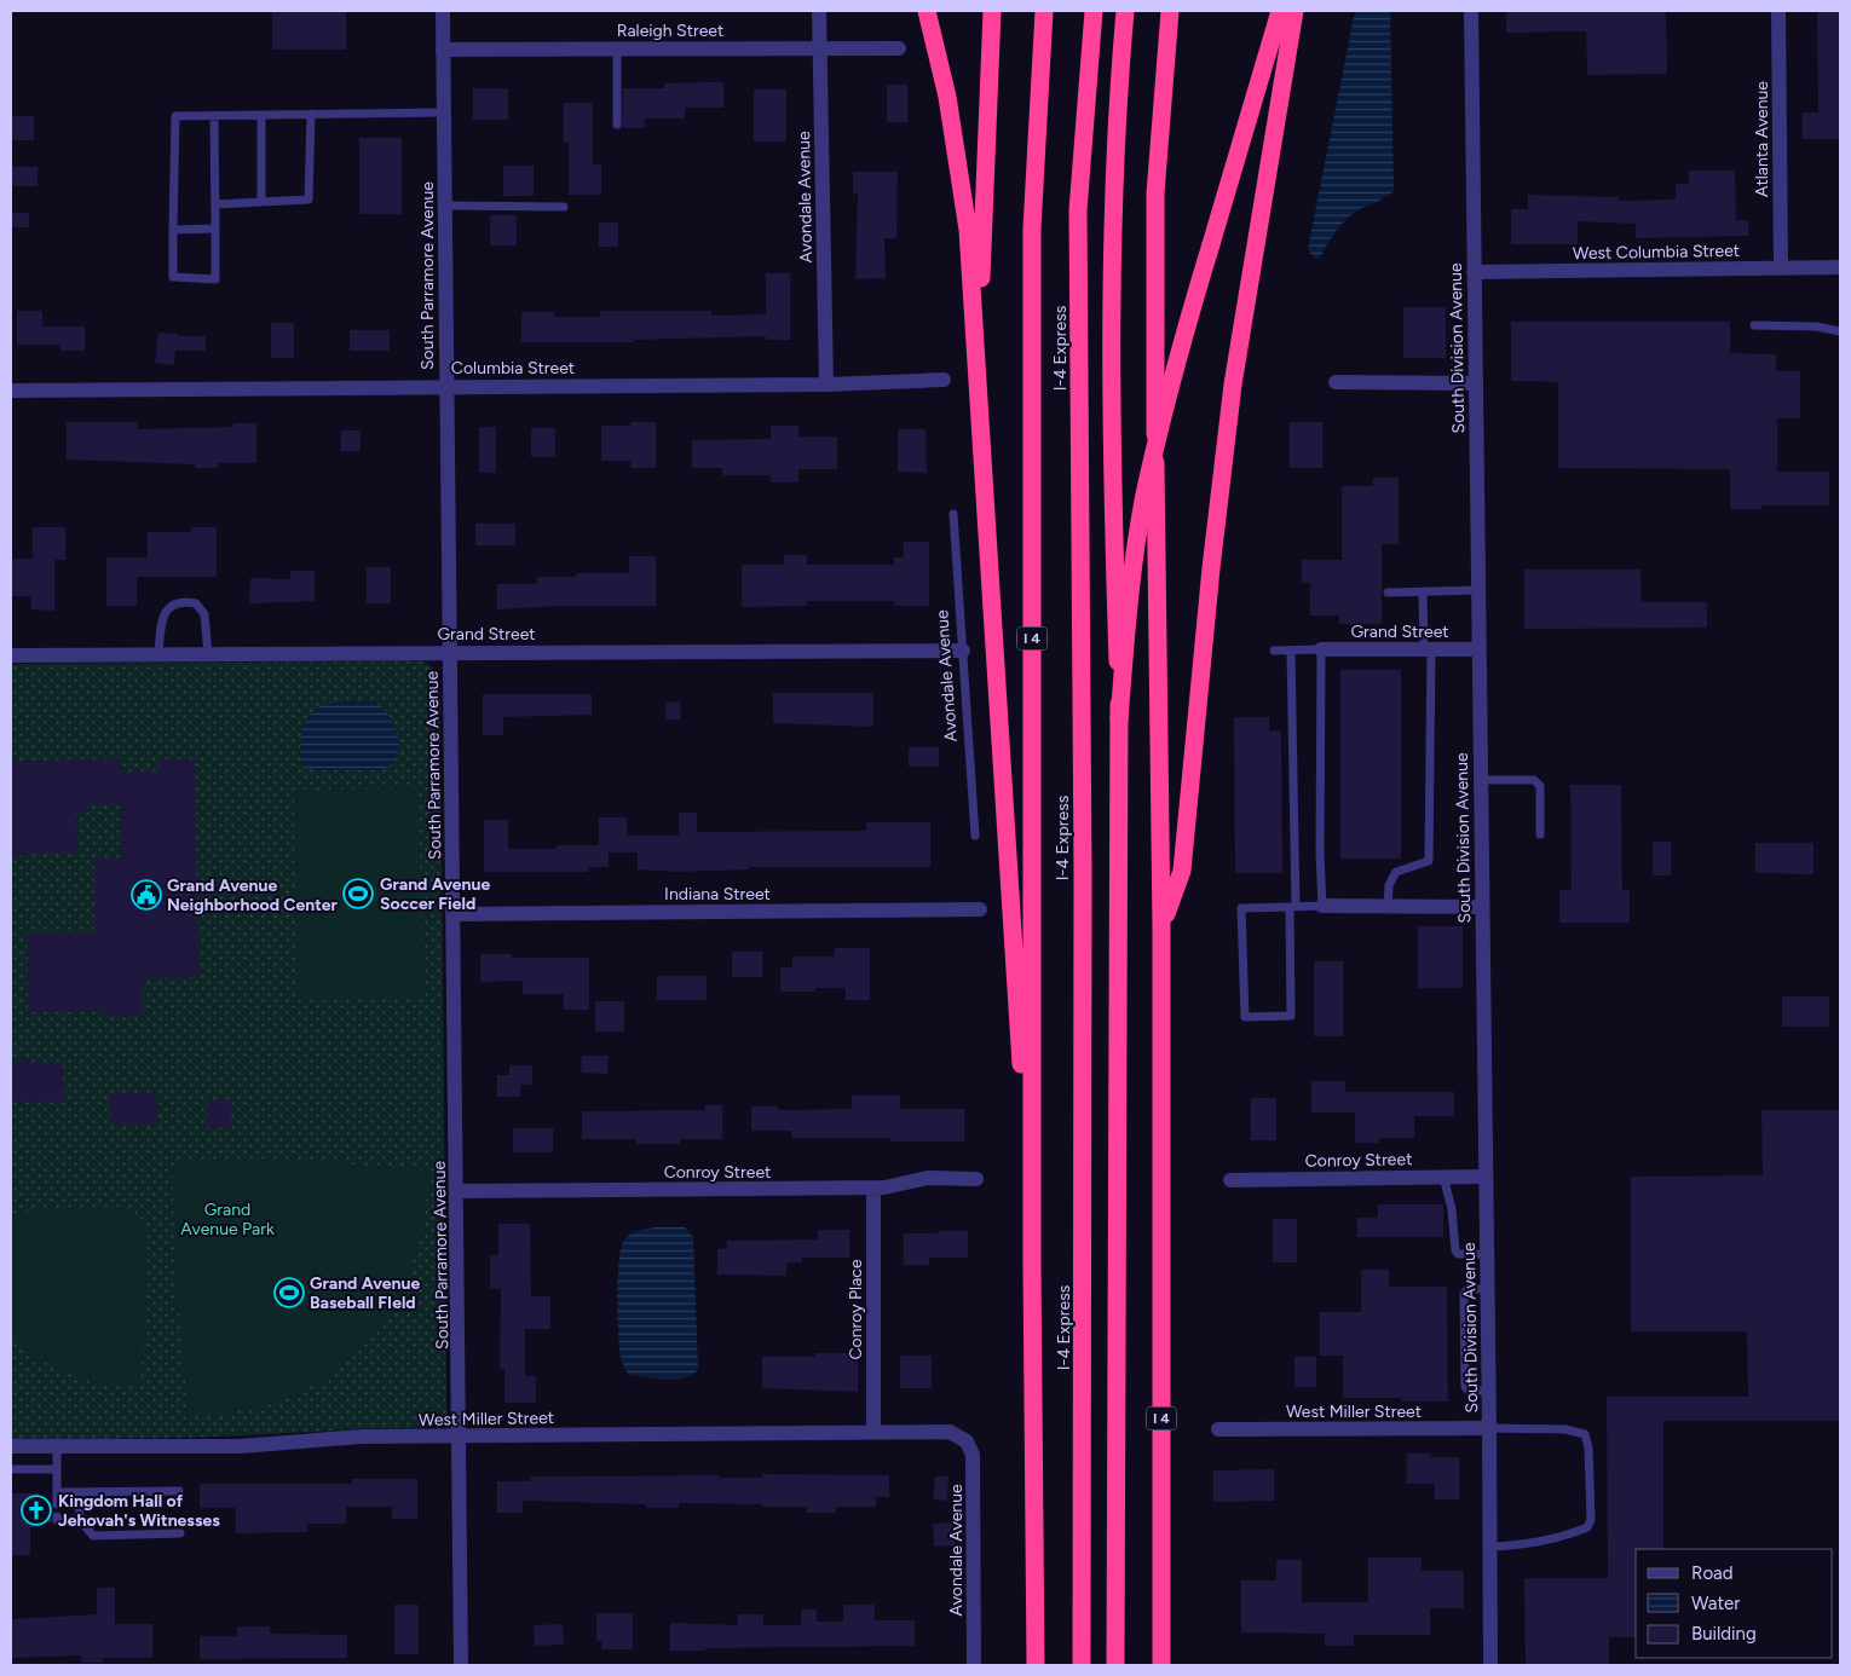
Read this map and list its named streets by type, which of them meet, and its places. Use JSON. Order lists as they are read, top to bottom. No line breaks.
{"streets":{"highway":["I-4 Express","I 4"],"street":["Raleigh Street","Atlanta Avenue","Avondale Avenue","West Columbia Street","South Parramore Avenue","South Division Avenue","Columbia Street","Grand Street","Indiana Street","Conroy Street","Conroy Place","West Miller Street"]},"crossings":[["Raleigh Street","Avondale Avenue"],["Raleigh Street","South Parramore Avenue"],["Atlanta Avenue","West Columbia Street"],["Avondale Avenue","Columbia Street"],["Avondale Avenue","Grand Street"],["Avondale Avenue","West Miller Street"],["West Columbia Street","South Division Avenue"],["South Parramore Avenue","Columbia Street"],["South Parramore Avenue","Grand Street"],["South Parramore Avenue","Indiana Street"],["South Parramore Avenue","Conroy Street"],["South Parramore Avenue","West Miller Street"],["South Division Avenue","Grand Street"],["South Division Avenue","Conroy Street"],["South Division Avenue","West Miller Street"],["Conroy Street","Conroy Place"],["Conroy Place","West Miller Street"]],"parks":["Grand Avenue Park"],"places":{"sports":["Grand Avenue Soccer Field","Grand Avenue Baseball FIeld"],"public building":["Grand Avenue Neighborhood Center"],"church":["Kingdom Hall of Jehovah's Witnesses"]},"legend":["Road","Water","Building"]}
